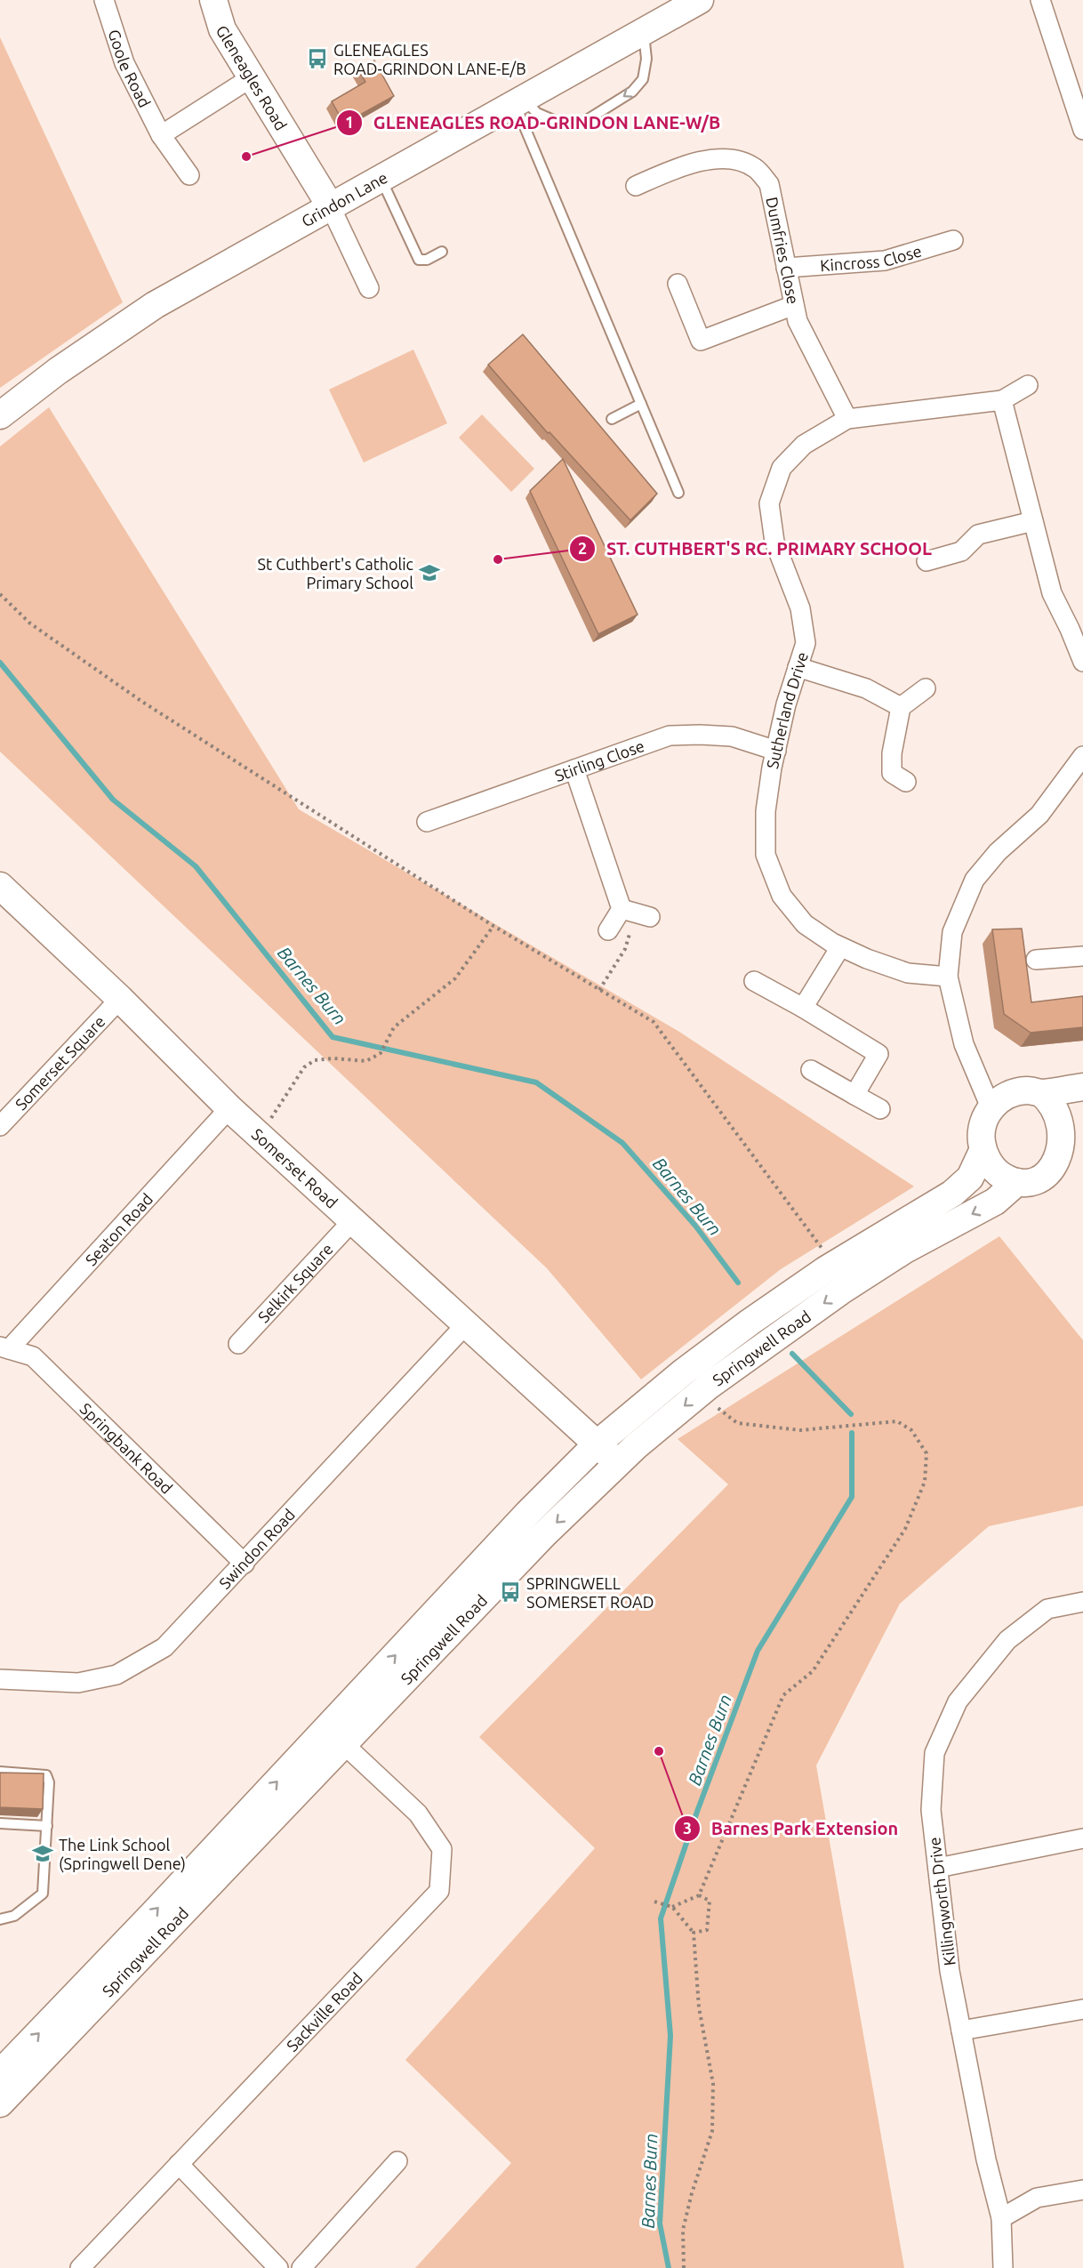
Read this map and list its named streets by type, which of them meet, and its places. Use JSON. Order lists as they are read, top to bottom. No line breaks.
{"streets":{"main road":["Gleneagles Road","Grindon Lane","Somerset Road","Springwell Road"],"street":["Goole Road","Dumfries Close","Kincross Close","Sutherland Drive","Stirling Close","Somerset Square","Seaton Road","Selkirk Square","Springbank Road","Swindon Road","Killingworth Drive","Sackville Road"]},"crossings":[["Gleneagles Road","Grindon Lane"],["Dumfries Close","Kincross Close"],["Dumfries Close","Sutherland Drive"],["Sutherland Drive","Stirling Close"],["Somerset Square","Somerset Road"],["Somerset Road","Seaton Road"],["Somerset Road","Selkirk Square"],["Somerset Road","Springwell Road"],["Somerset Road","Swindon Road"],["Seaton Road","Springbank Road"],["Springwell Road","Sackville Road"],["Springbank Road","Swindon Road"]],"water":["Barnes Burn"],"places":{"bus stop":["GLENEAGLES ROAD-GRINDON LANE-E/B","SPRINGWELL SOMERSET ROAD"],"other":["GLENEAGLES ROAD-GRINDON LANE-W/B","ST. CUTHBERT'S RC. PRIMARY SCHOOL","Barnes Park Extension"],"school or university":["St Cuthbert's Catholic Primary School","The Link School (Springwell Dene)"]}}
